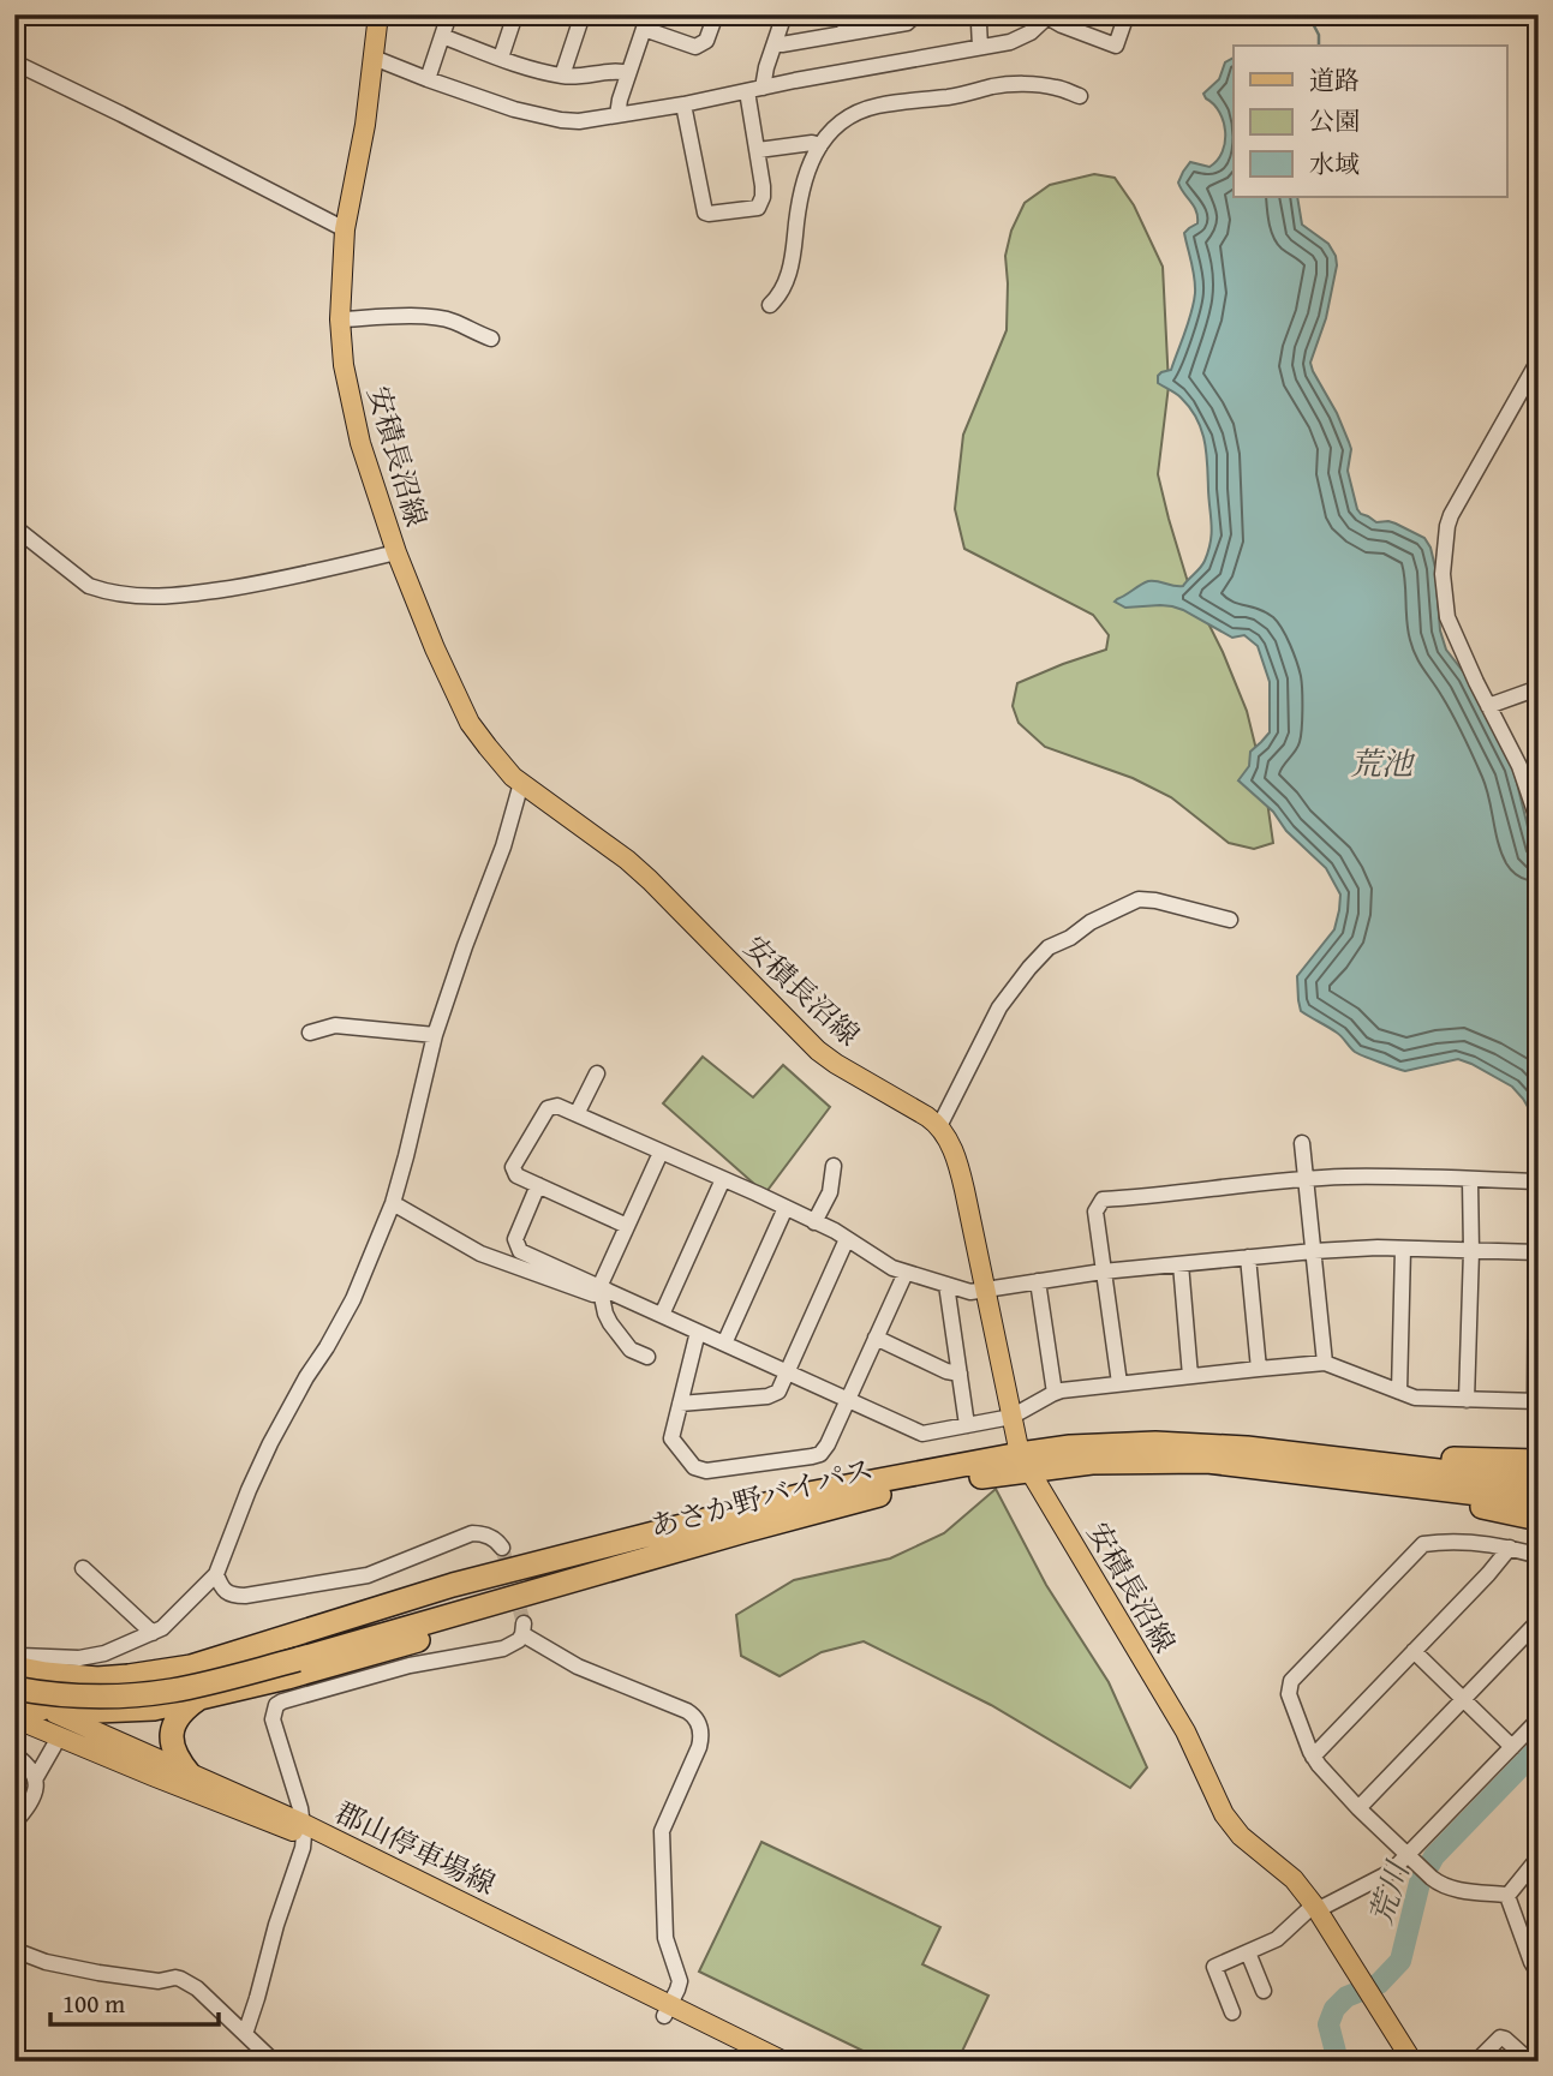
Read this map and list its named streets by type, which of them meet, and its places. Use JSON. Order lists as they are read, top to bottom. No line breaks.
{"streets":{"highway":["あさか野バイパス"],"main road":["安積長沼線","郡山停車場線"]},"crossings":[["安積長沼線","あさか野バイパス"],["あさか野バイパス","郡山停車場線"]],"water":["荒池","荒川"],"legend":["道路","公園","水域"],"scale_bar":"100 m"}
